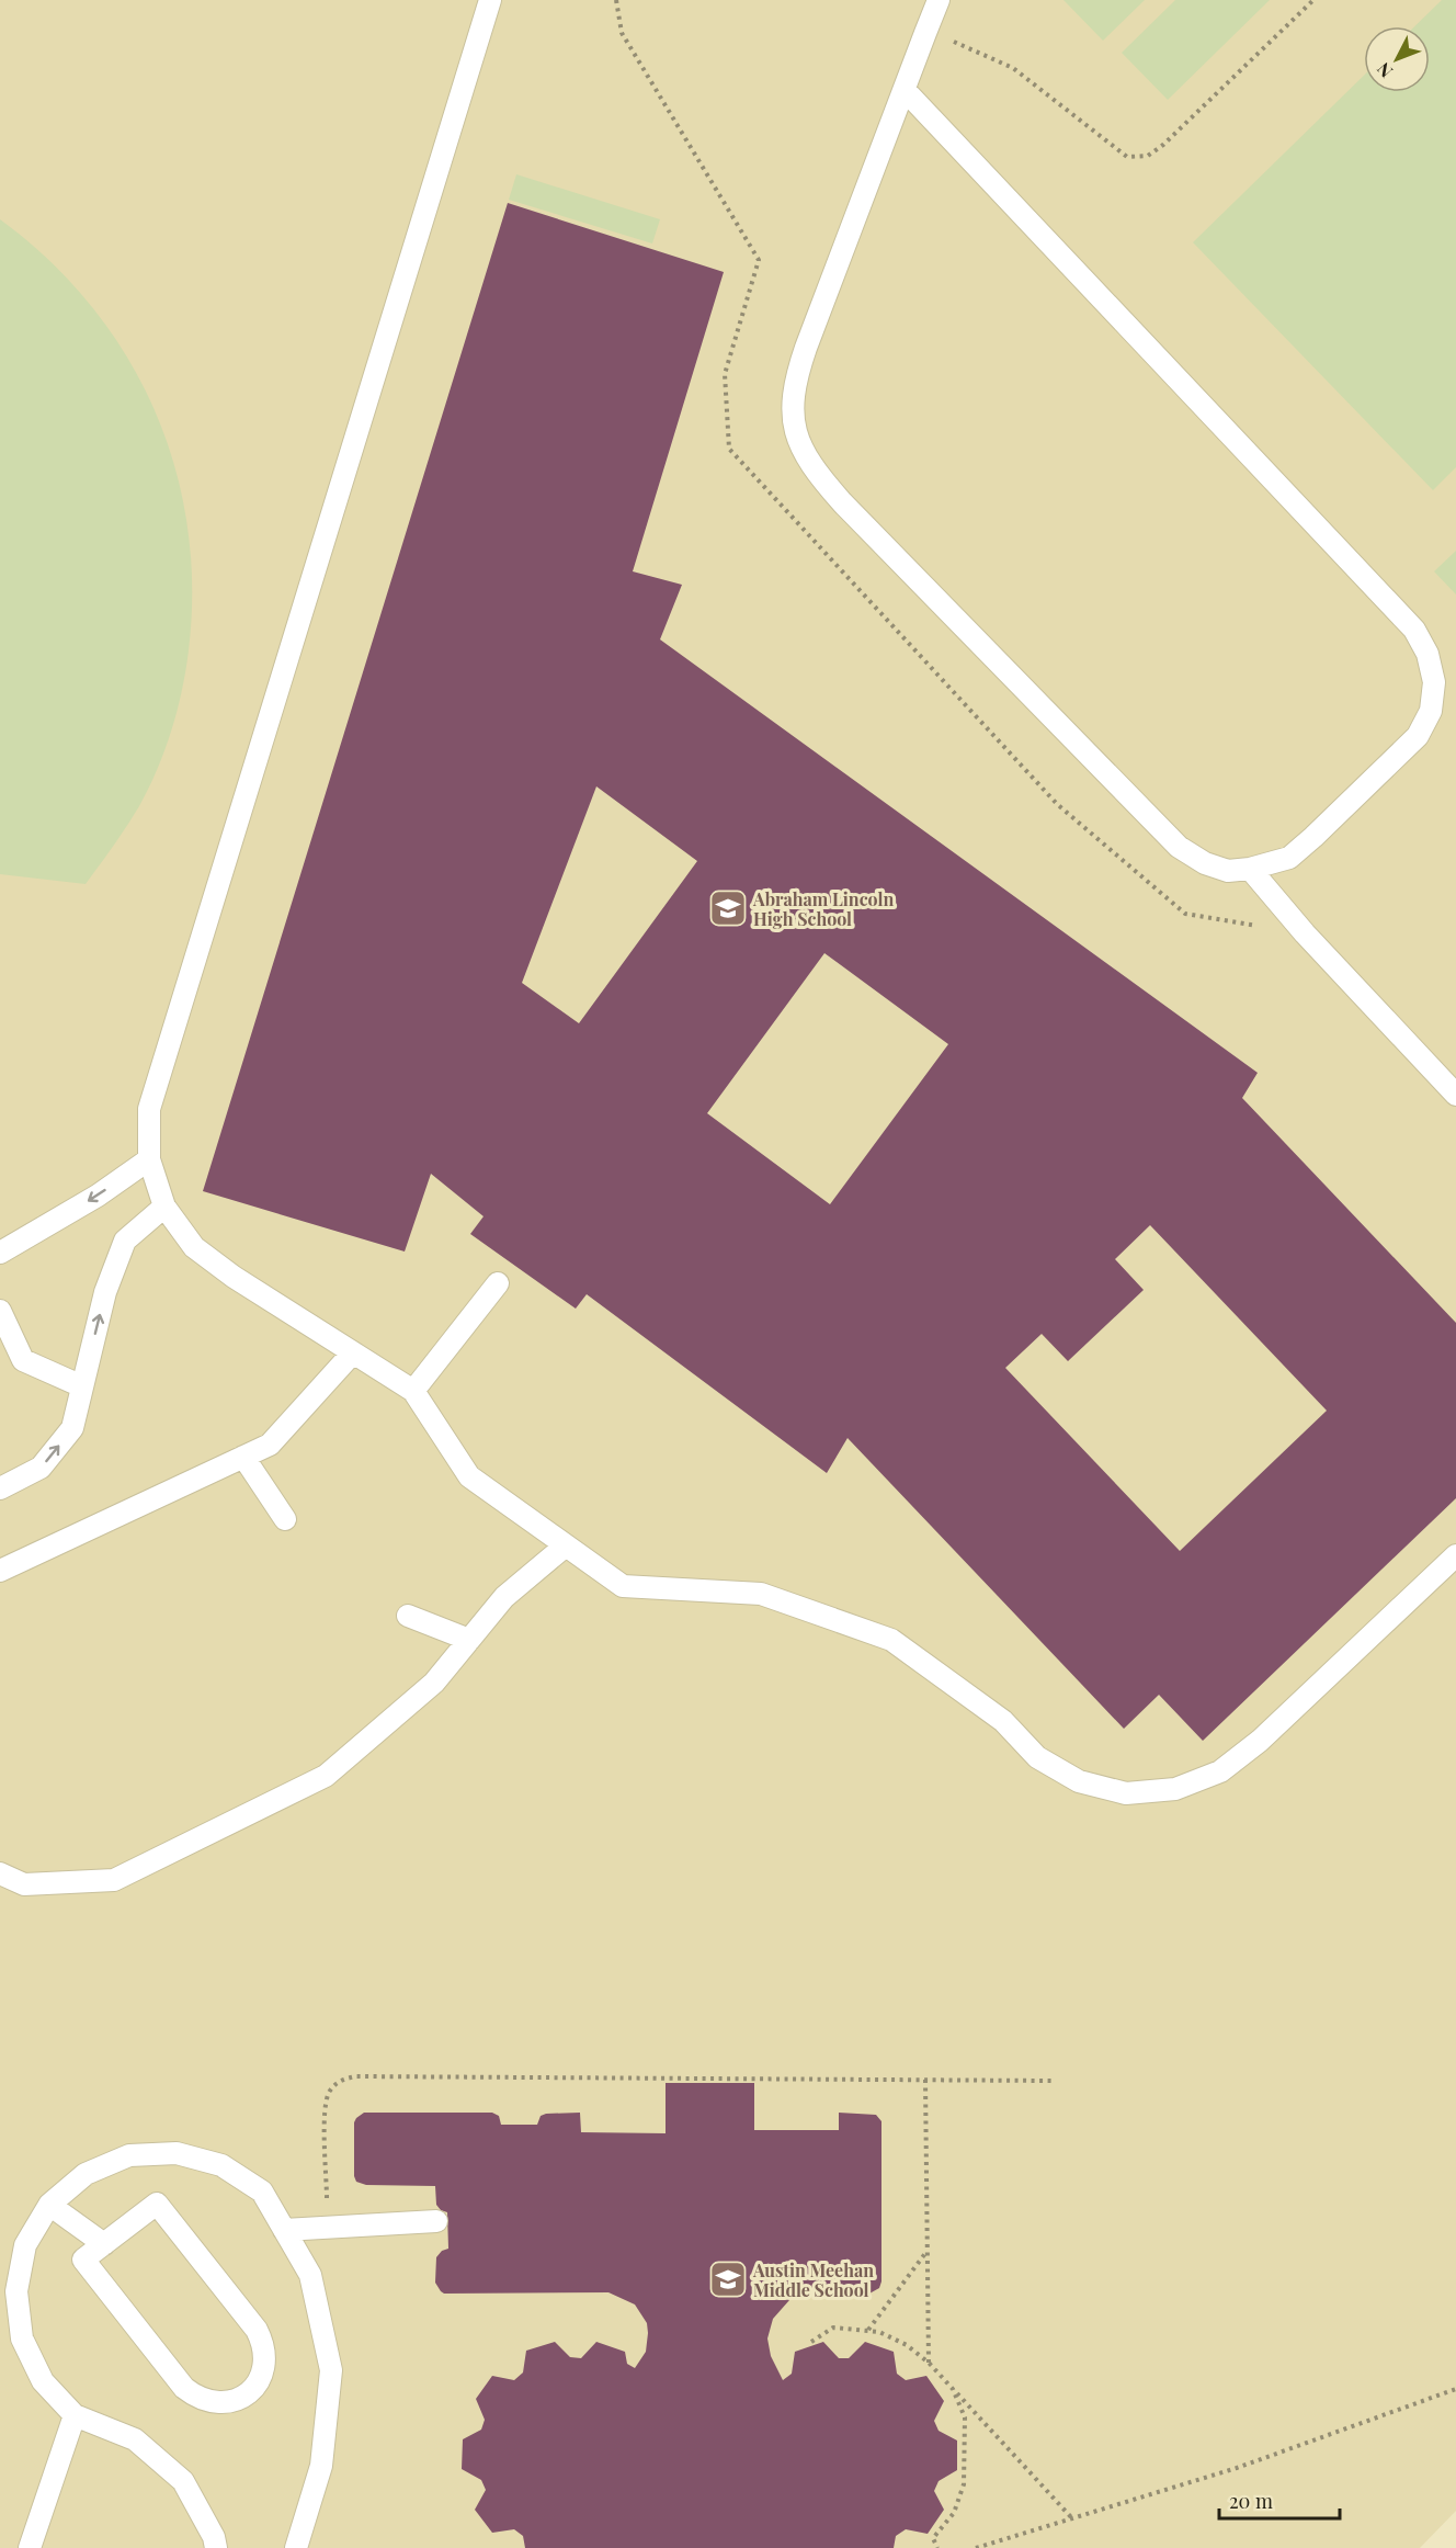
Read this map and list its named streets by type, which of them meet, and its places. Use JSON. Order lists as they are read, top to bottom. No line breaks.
{"places":{"school or university":["Abraham Lincoln High School","Austin Meehan Middle School"]},"scale_bar":"20 m","north":"bottom left"}
